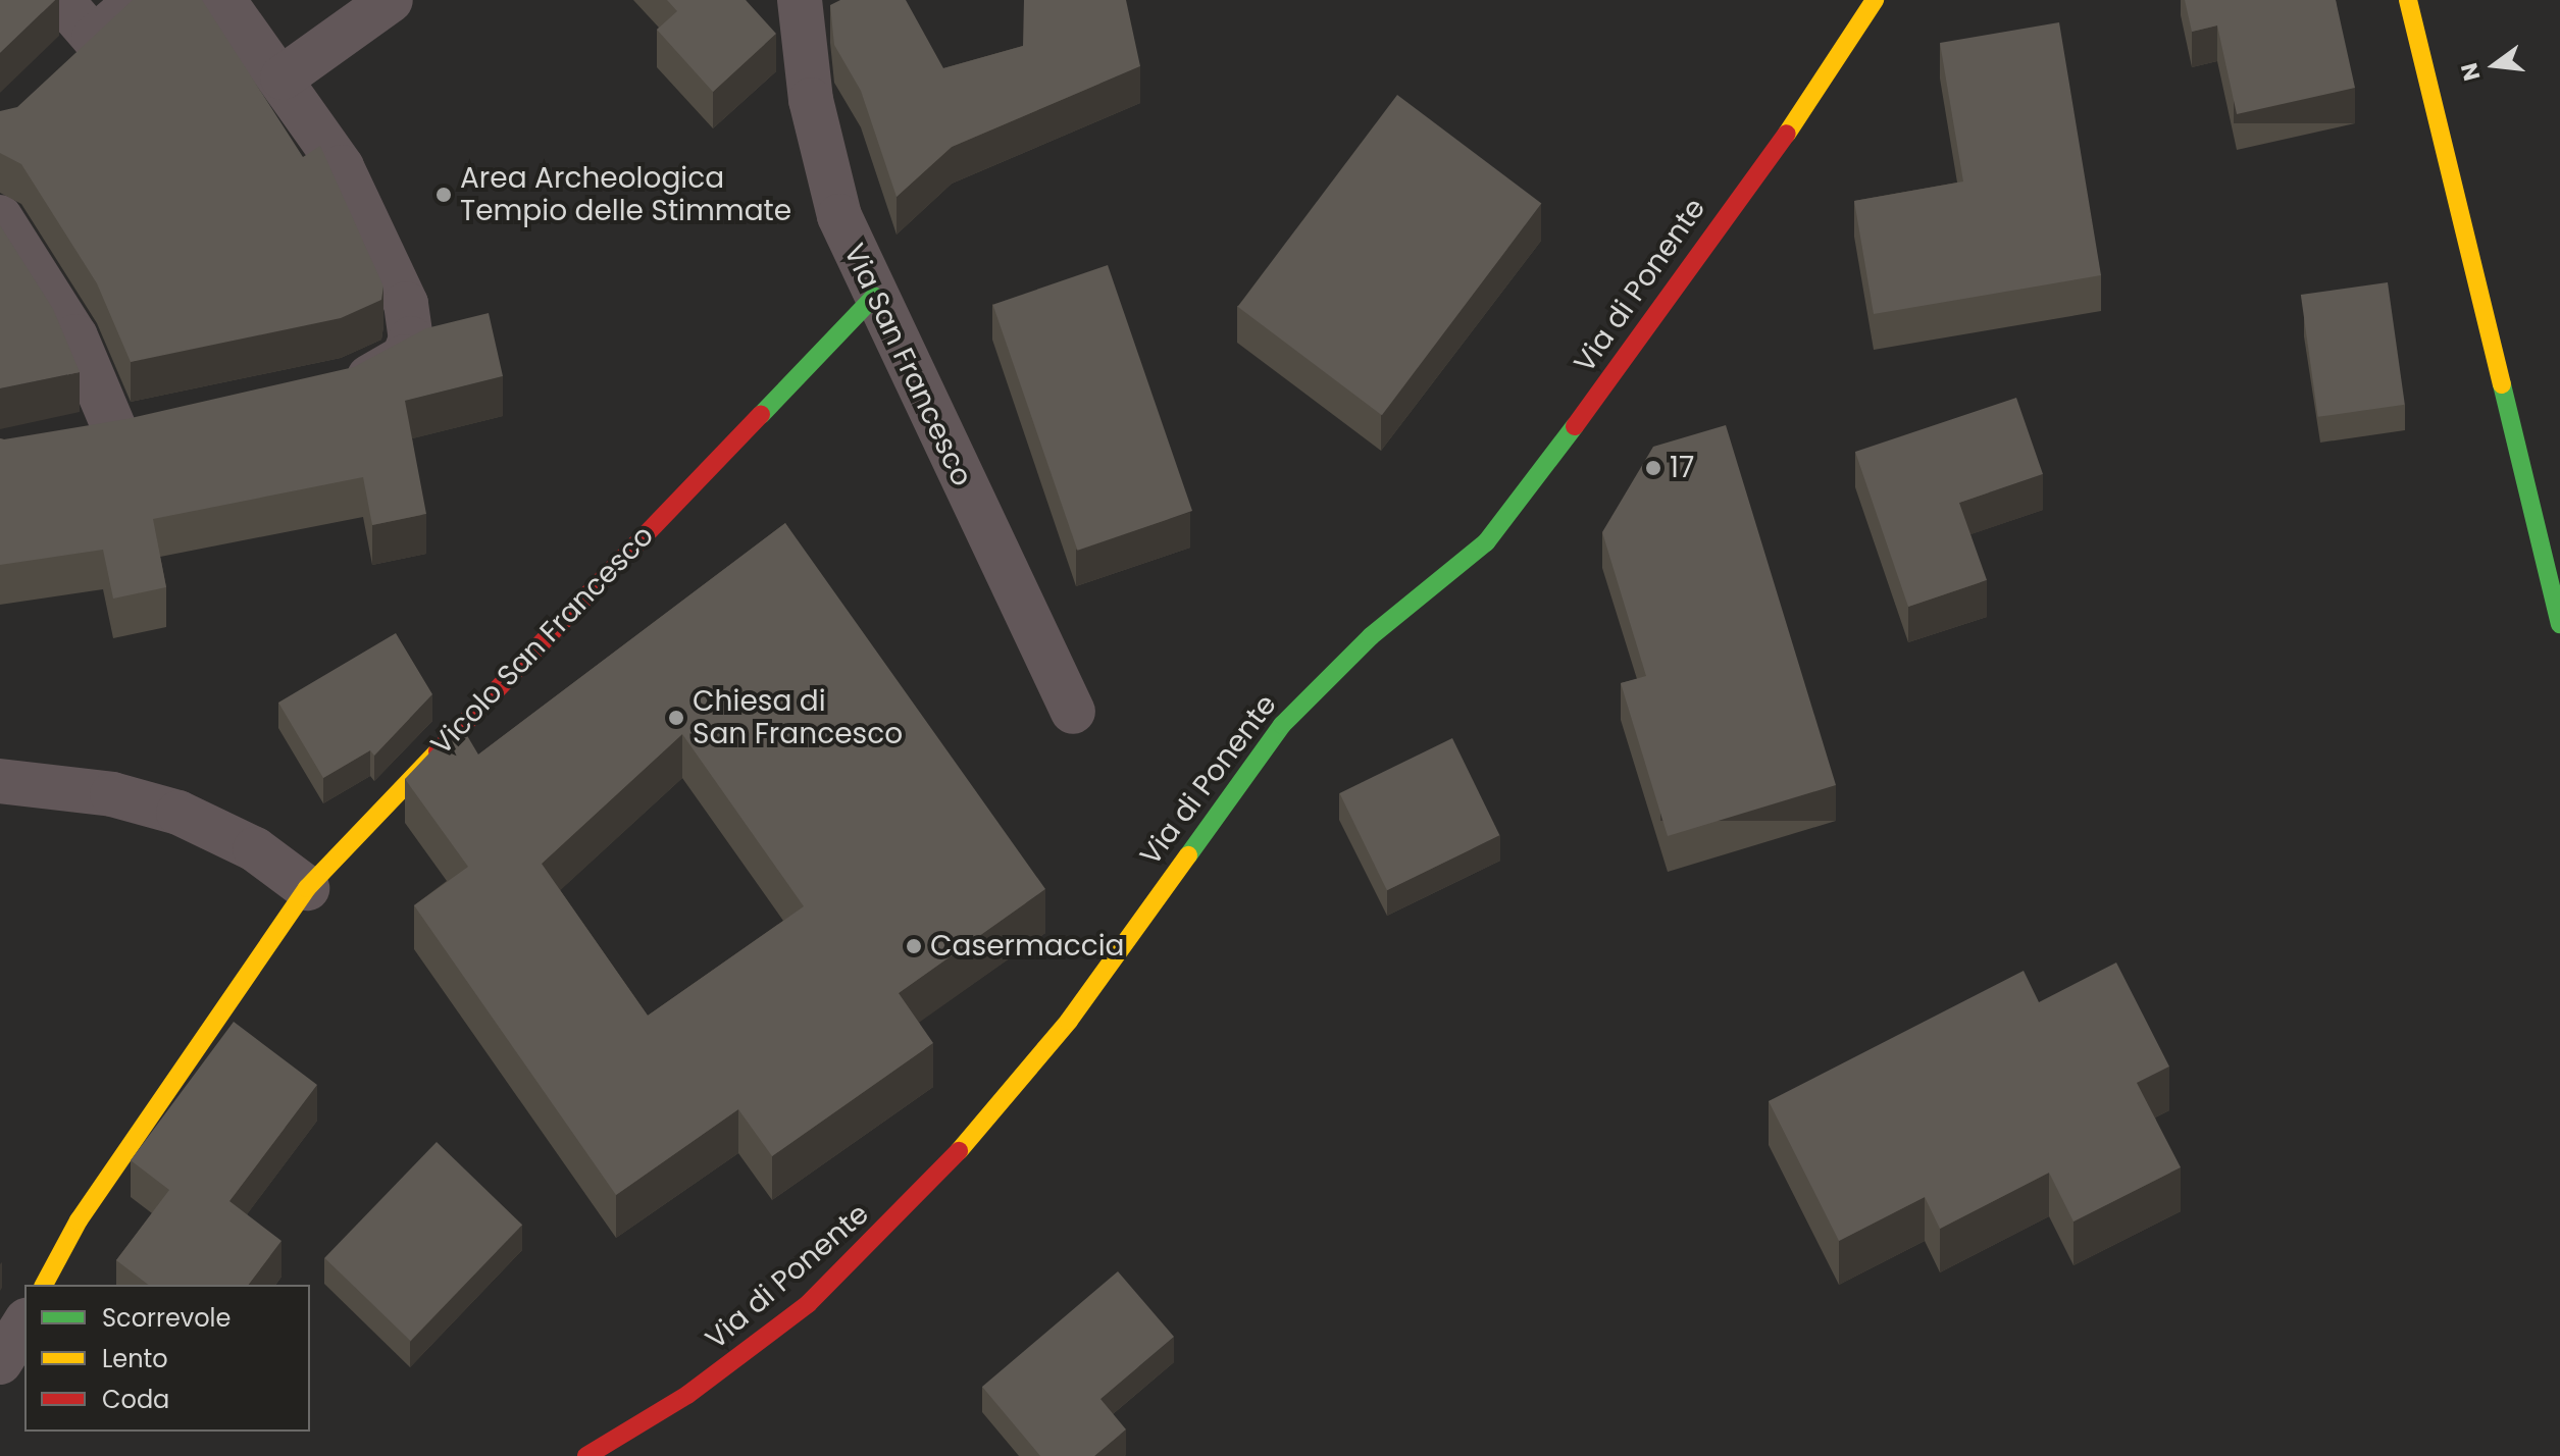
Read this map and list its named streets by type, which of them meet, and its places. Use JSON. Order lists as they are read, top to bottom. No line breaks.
{"streets":{"main road":["Via di Ponente","Vicolo San Francesco"],"street":["Via San Francesco"]},"crossings":[["Via San Francesco","Vicolo San Francesco"]],"places":["Area Archeologica Tempio delle Stimmate","17","Chiesa di San Francesco","Casermaccia"],"legend":["Scorrevole","Lento","Coda"],"north":"left"}
